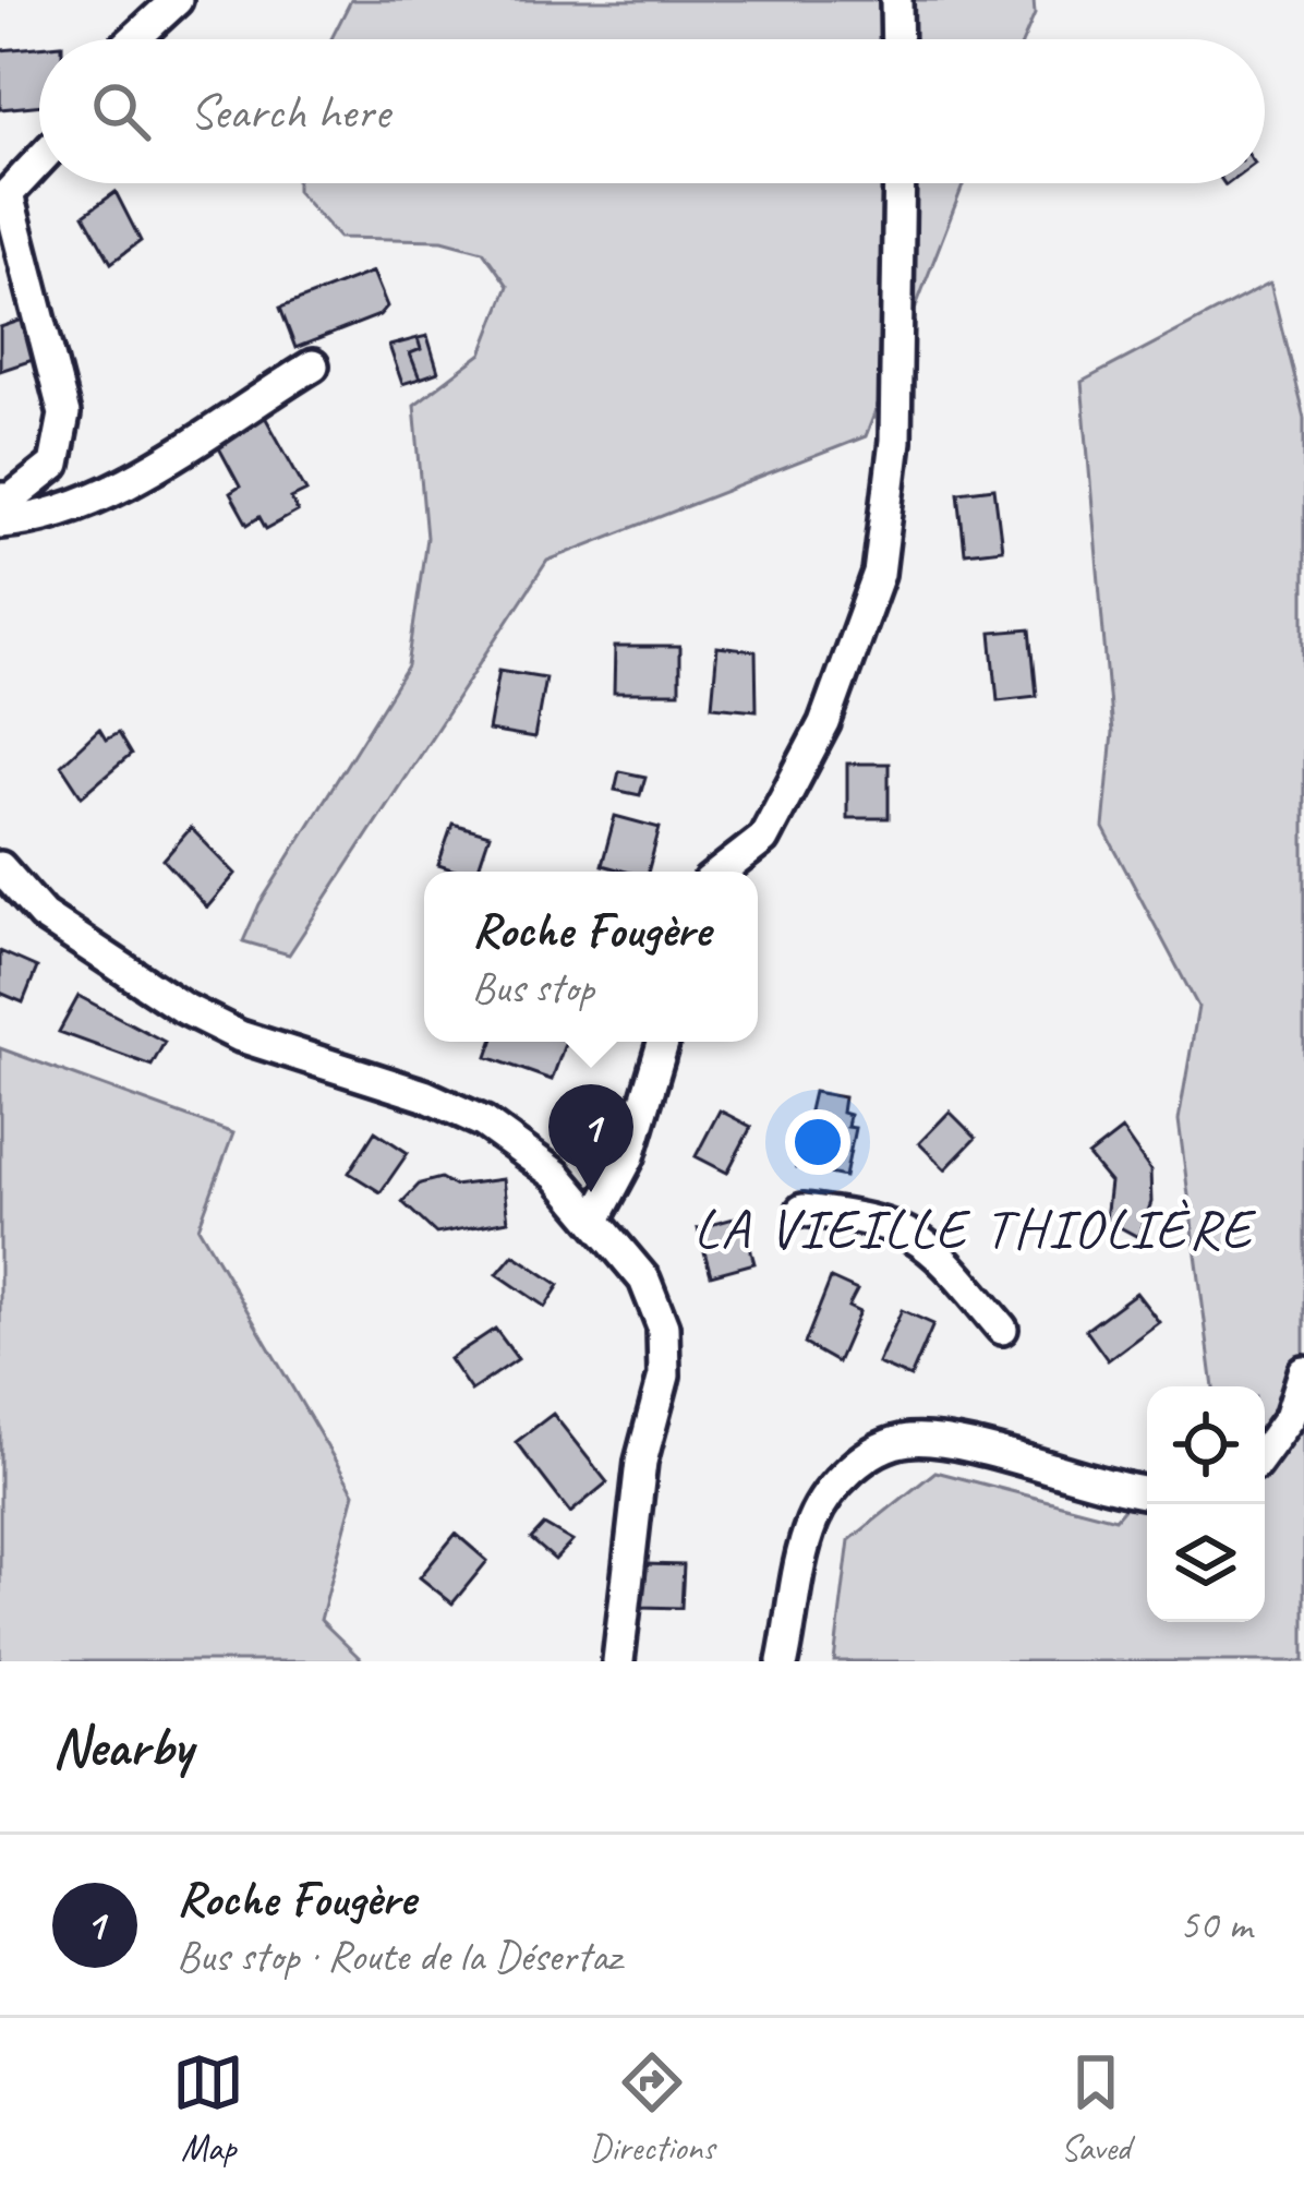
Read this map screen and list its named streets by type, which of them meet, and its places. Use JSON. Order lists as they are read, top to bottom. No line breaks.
{"districts":["LA VIEILLE THIOLIÈRE"],"page":{"search":"Search here","popup":["Roche Fougère","Bus stop"],"pins":"1","heading":"Nearby","list":[{"mark":"1","name":"Roche Fougère","note":"Bus stop · Route de la Désertaz","value":"50 m"}],"nav":["Map","Directions","Saved"]}}
